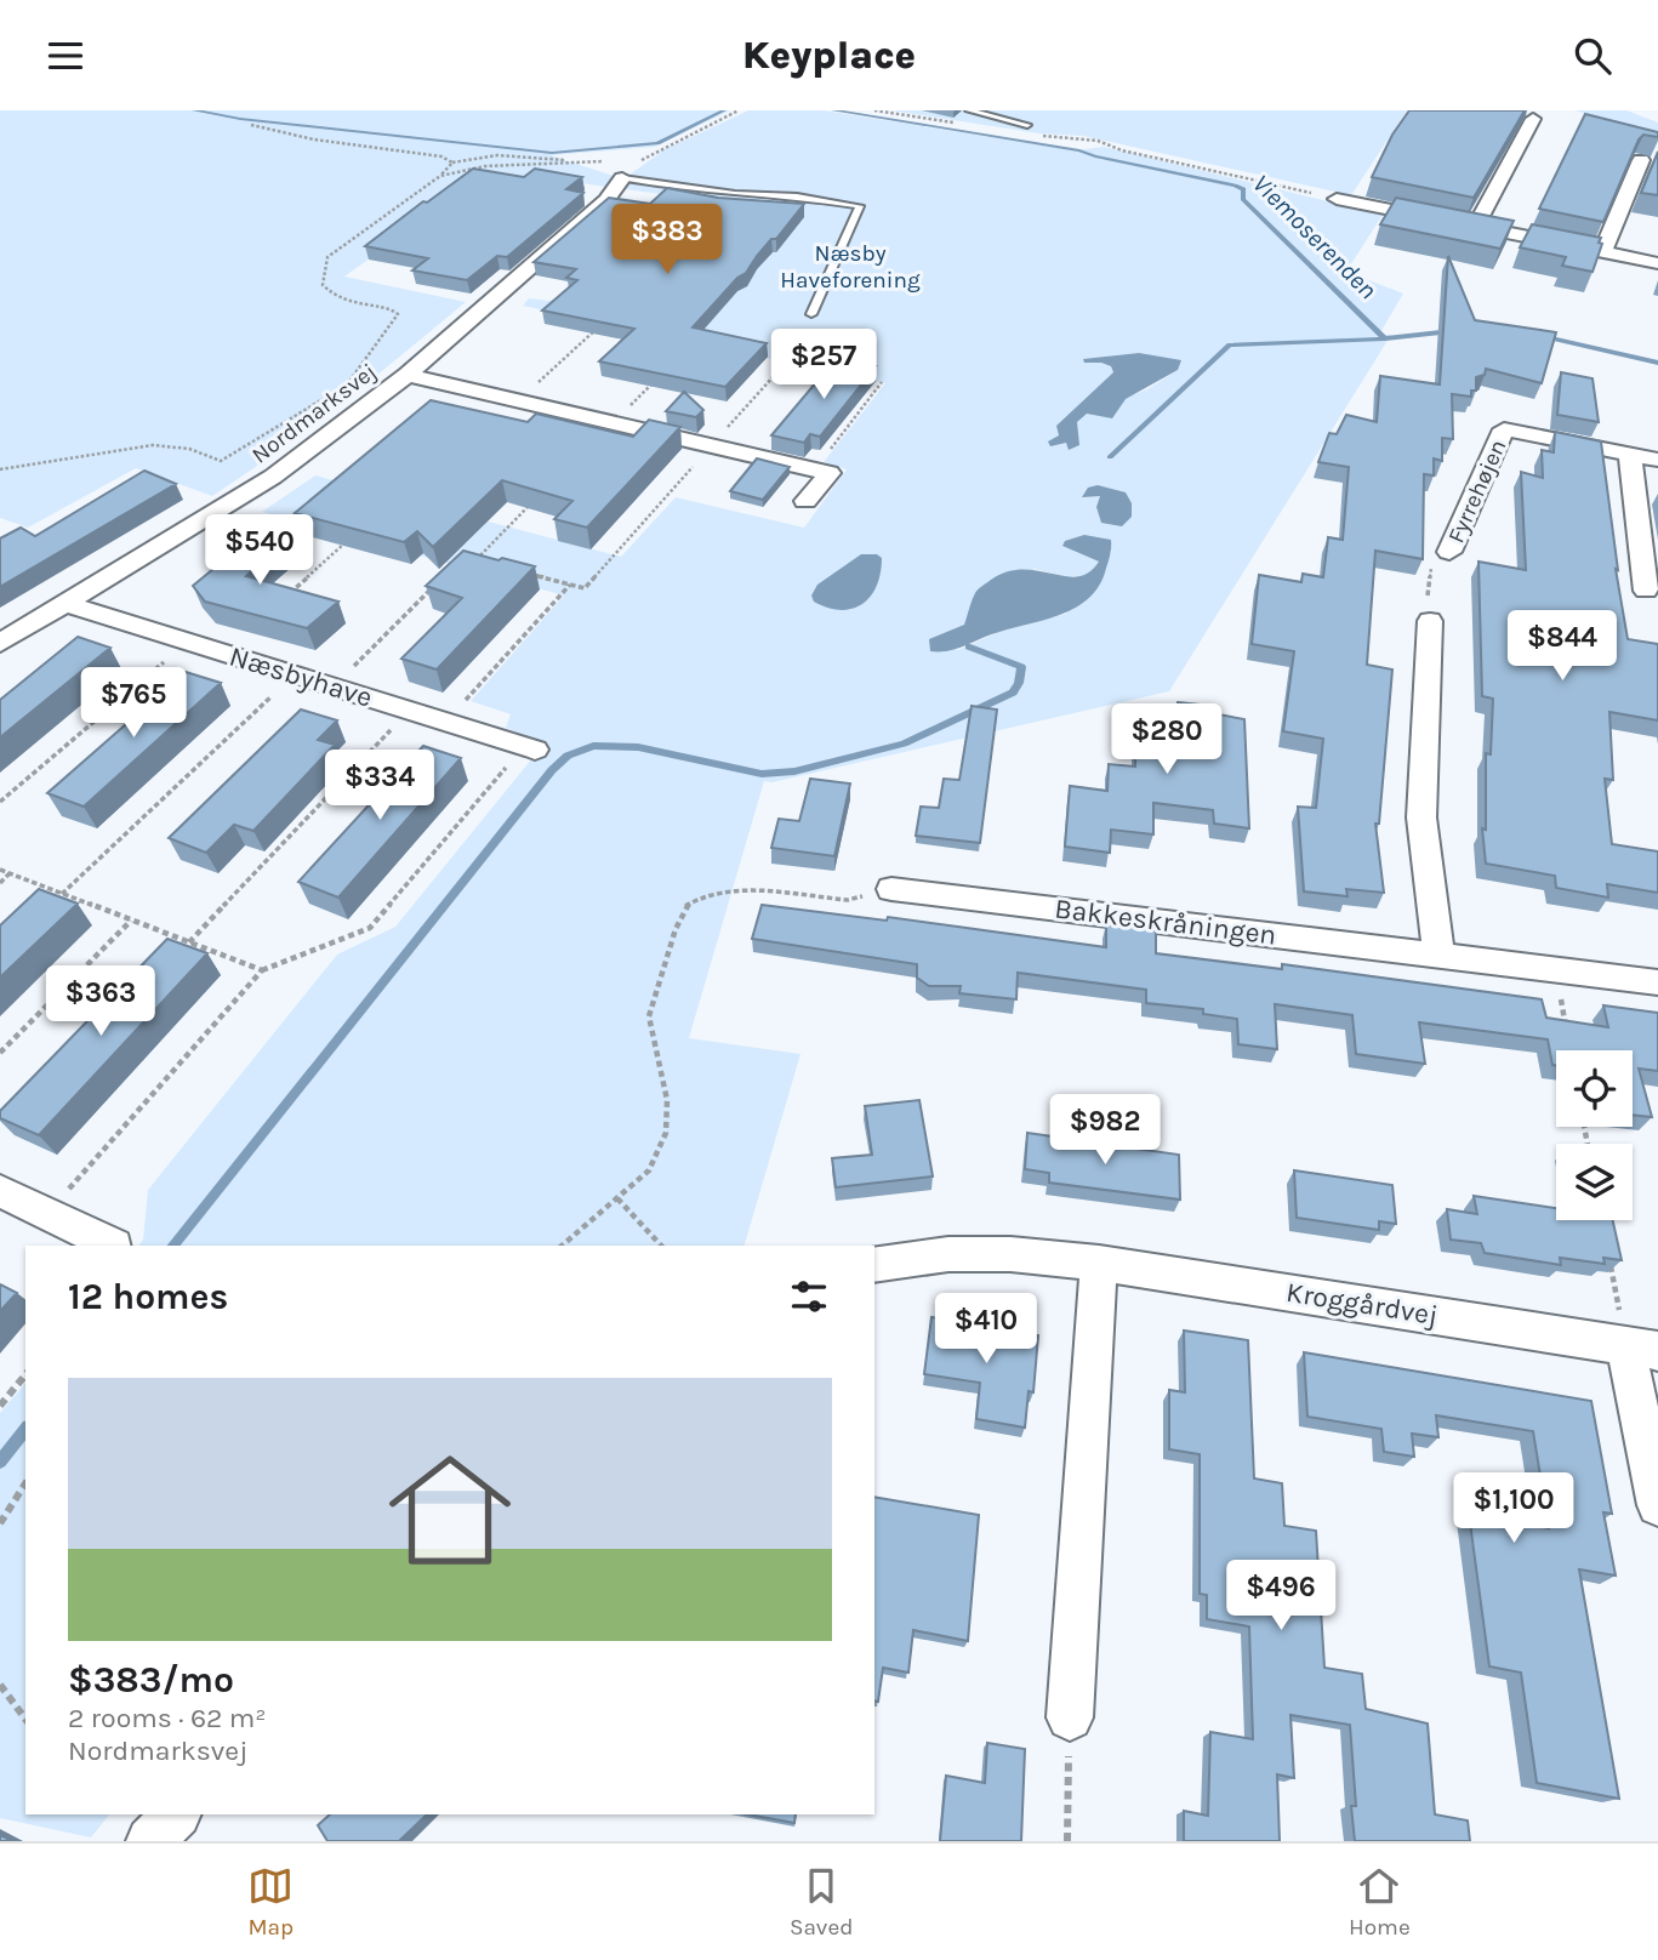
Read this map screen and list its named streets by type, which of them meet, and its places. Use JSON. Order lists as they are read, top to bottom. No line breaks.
{"streets":{"street":["Nordmarksvej","Fyrrehøjen","Næsbyhave","Bakkeskråningen","Kroggårdvej"]},"crossings":[["Nordmarksvej","Næsbyhave"]],"water":["Viemoserenden"],"parks":["Næsby Haveforening"],"page":{"header":"Keyplace","price":["$383","$257","$540","$844","$765","$280","$334","$363","$982","$410","$1,100","$496"],"heading":"12 homes","list":[{"name":"$383/mo","note":"2 rooms · 62 m² · Nordmarksvej"}],"tabs":["Map","Saved","Home"]}}
